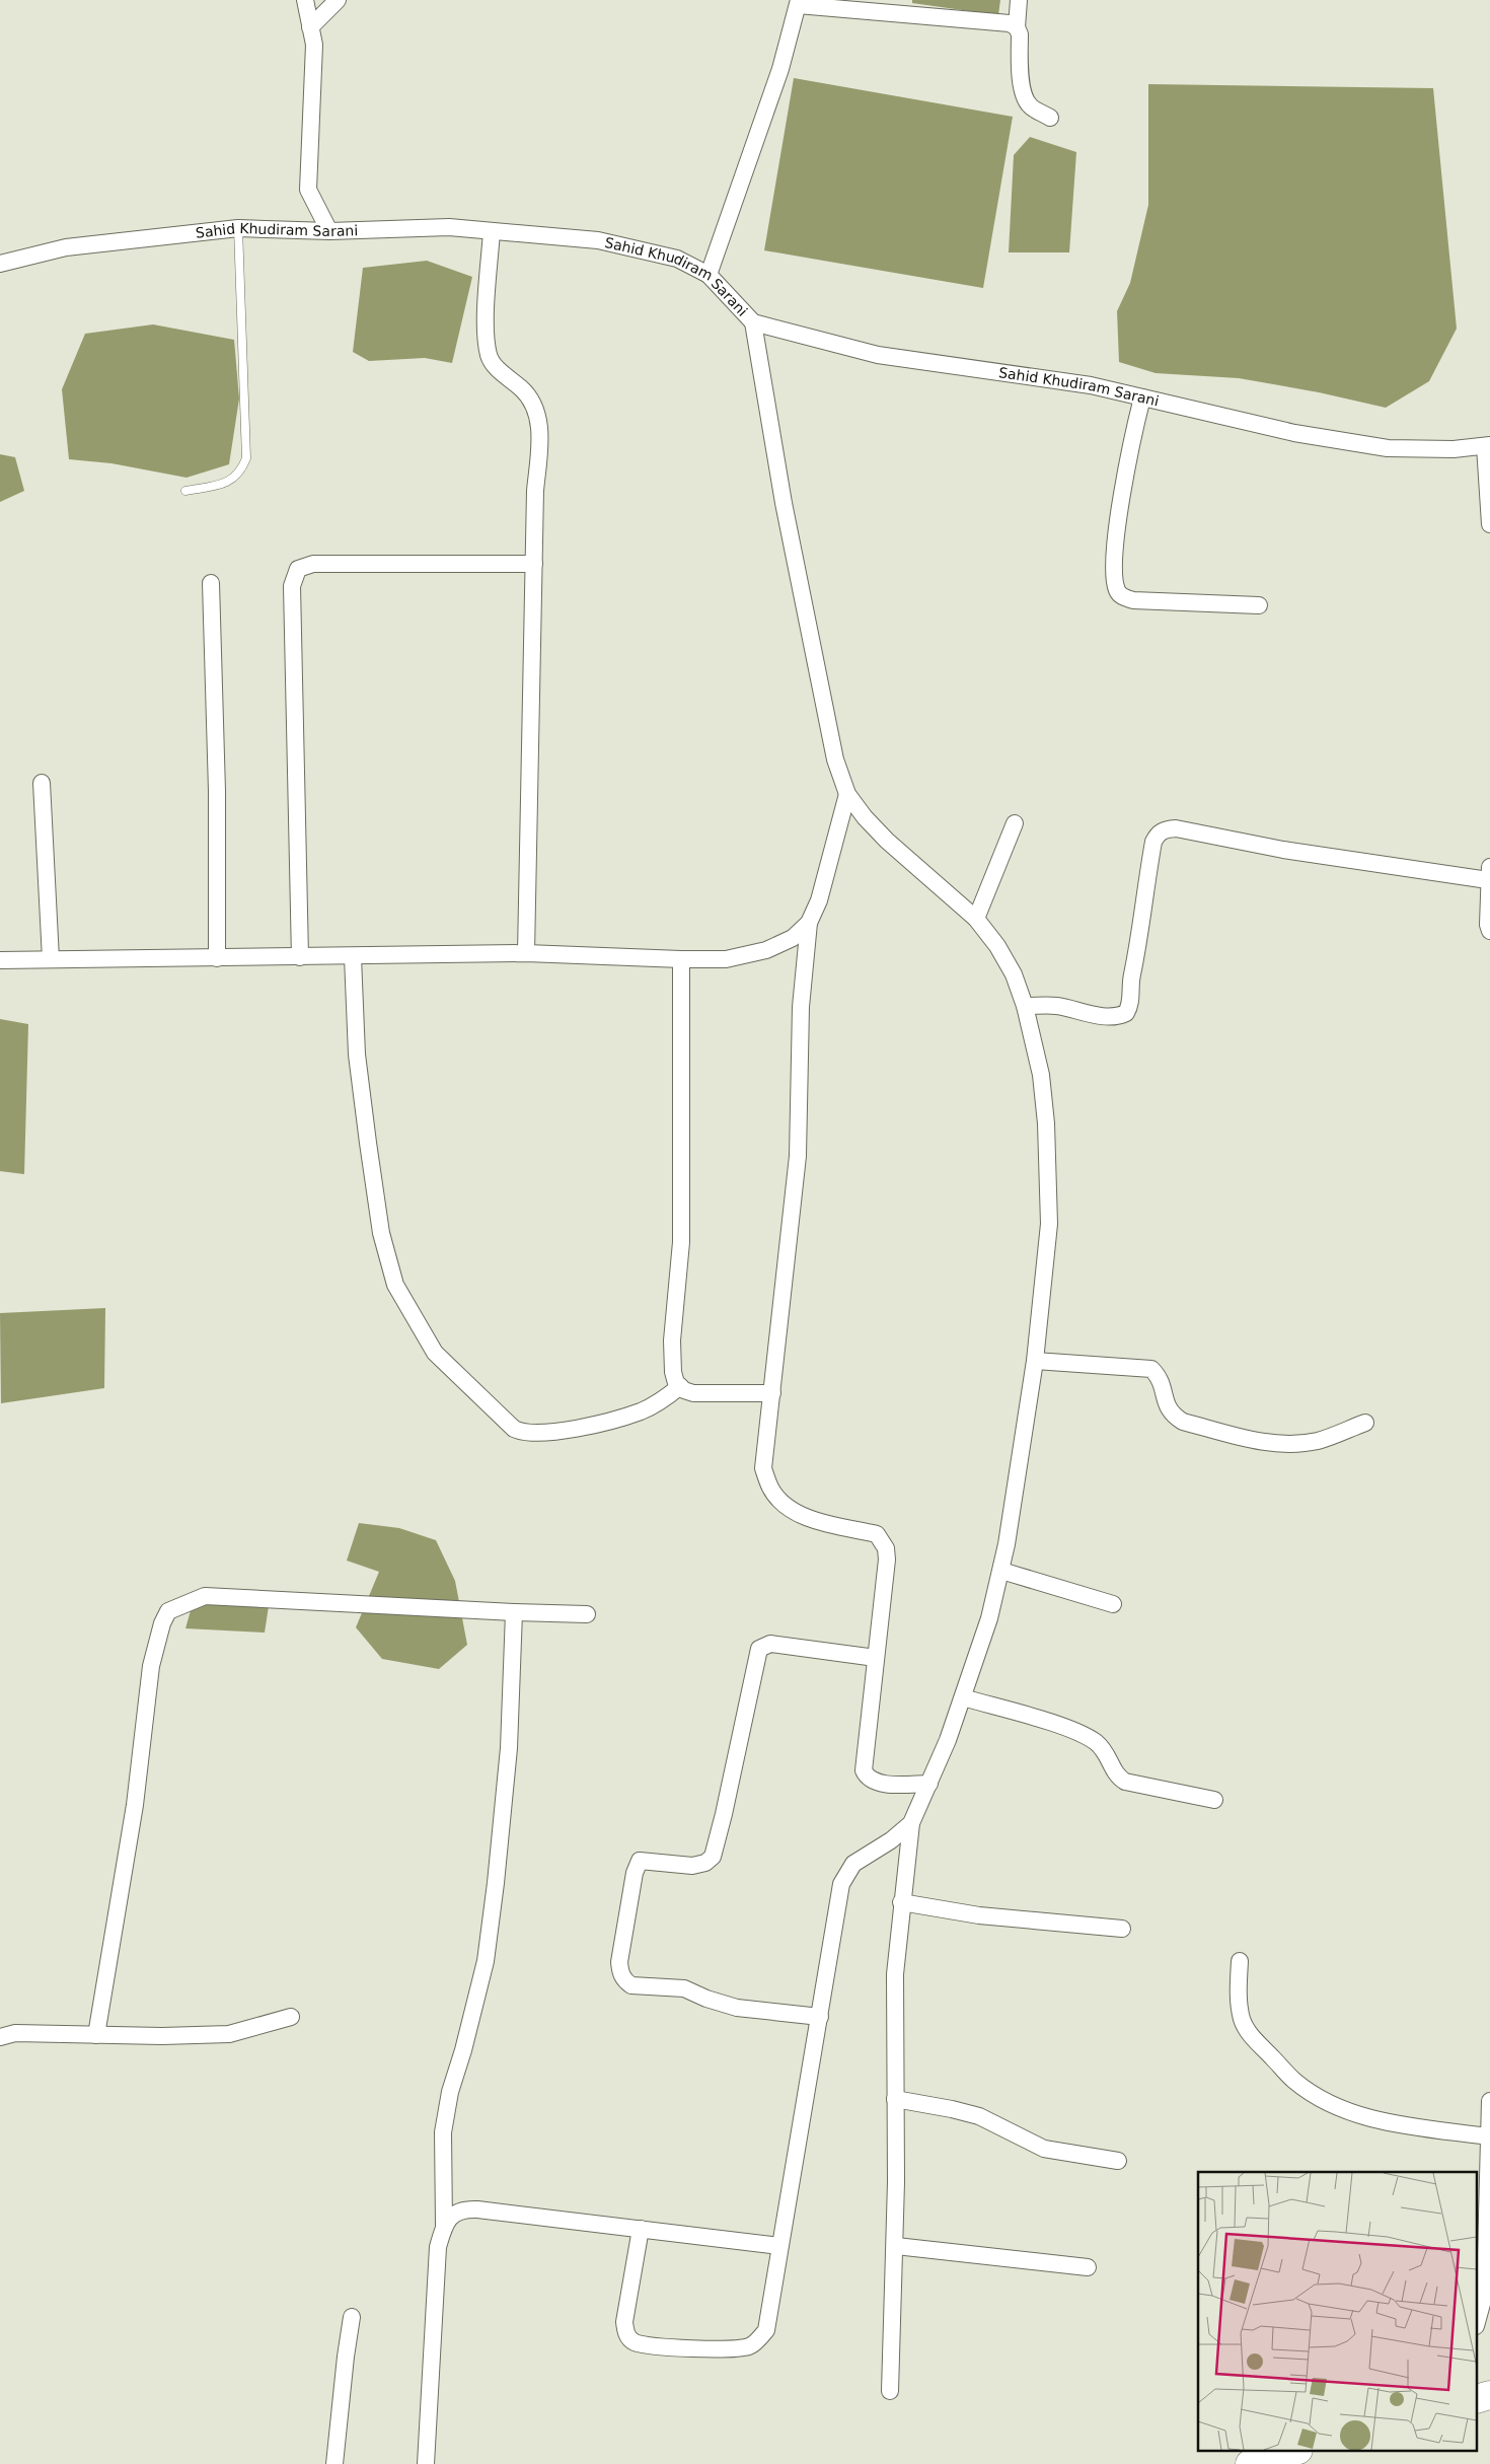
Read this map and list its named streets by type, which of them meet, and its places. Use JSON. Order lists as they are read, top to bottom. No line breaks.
{"streets":{"street":["Sahid Khudiram Sarani"]}}
